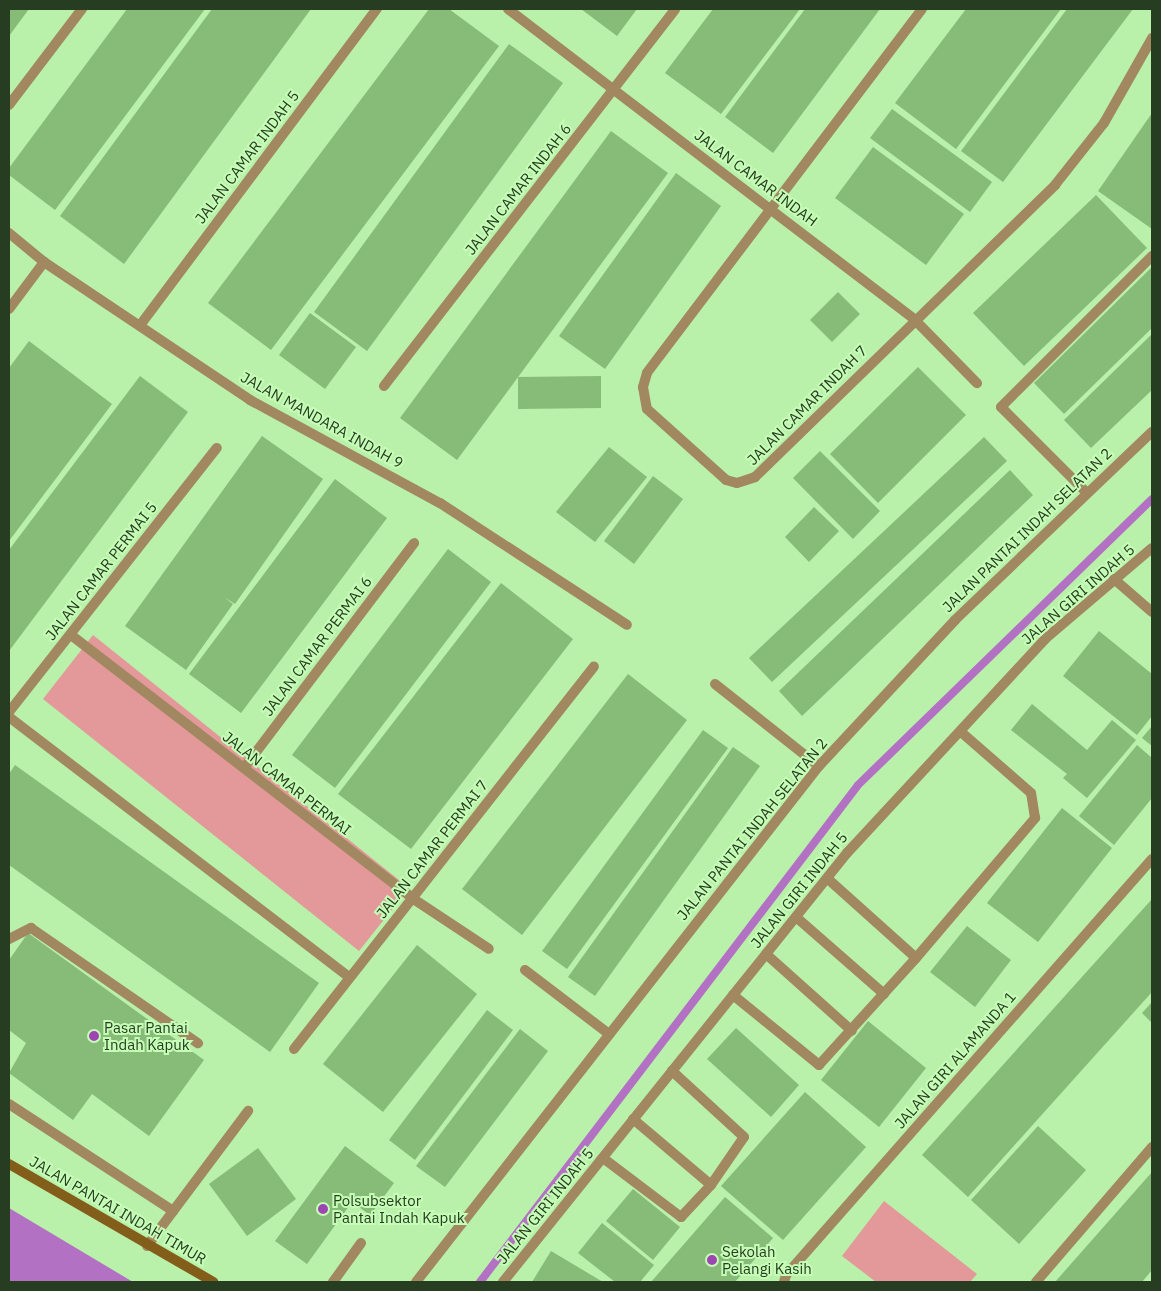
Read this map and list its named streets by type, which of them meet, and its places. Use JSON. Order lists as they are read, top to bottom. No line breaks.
{"streets":{"main road":["JALAN PANTAI INDAH TIMUR"],"street":["JALAN CAMAR INDAH 5","JALAN CAMAR INDAH","JALAN CAMAR INDAH 6","JALAN CAMAR INDAH 7","JALAN MANDARA INDAH 9","JALAN PANTAI INDAH SELATAN 2","JALAN CAMAR PERMAI 5","JALAN GIRI INDAH 5","JALAN CAMAR PERMAI 6","JALAN CAMAR PERMAI","JALAN CAMAR PERMAI 7","JALAN GIRI ALAMANDA 1"]},"crossings":[["JALAN CAMAR INDAH 5","JALAN MANDARA INDAH 9"],["JALAN CAMAR INDAH","JALAN CAMAR INDAH 6"],["JALAN CAMAR INDAH","JALAN CAMAR INDAH 7"],["JALAN CAMAR PERMAI 5","JALAN CAMAR PERMAI"],["JALAN CAMAR PERMAI 6","JALAN CAMAR PERMAI"],["JALAN CAMAR PERMAI","JALAN CAMAR PERMAI 7"]],"places":["Pasar Pantai Indah Kapuk","Polsubsektor Pantai Indah Kapuk","Sekolah Pelangi Kasih"]}
